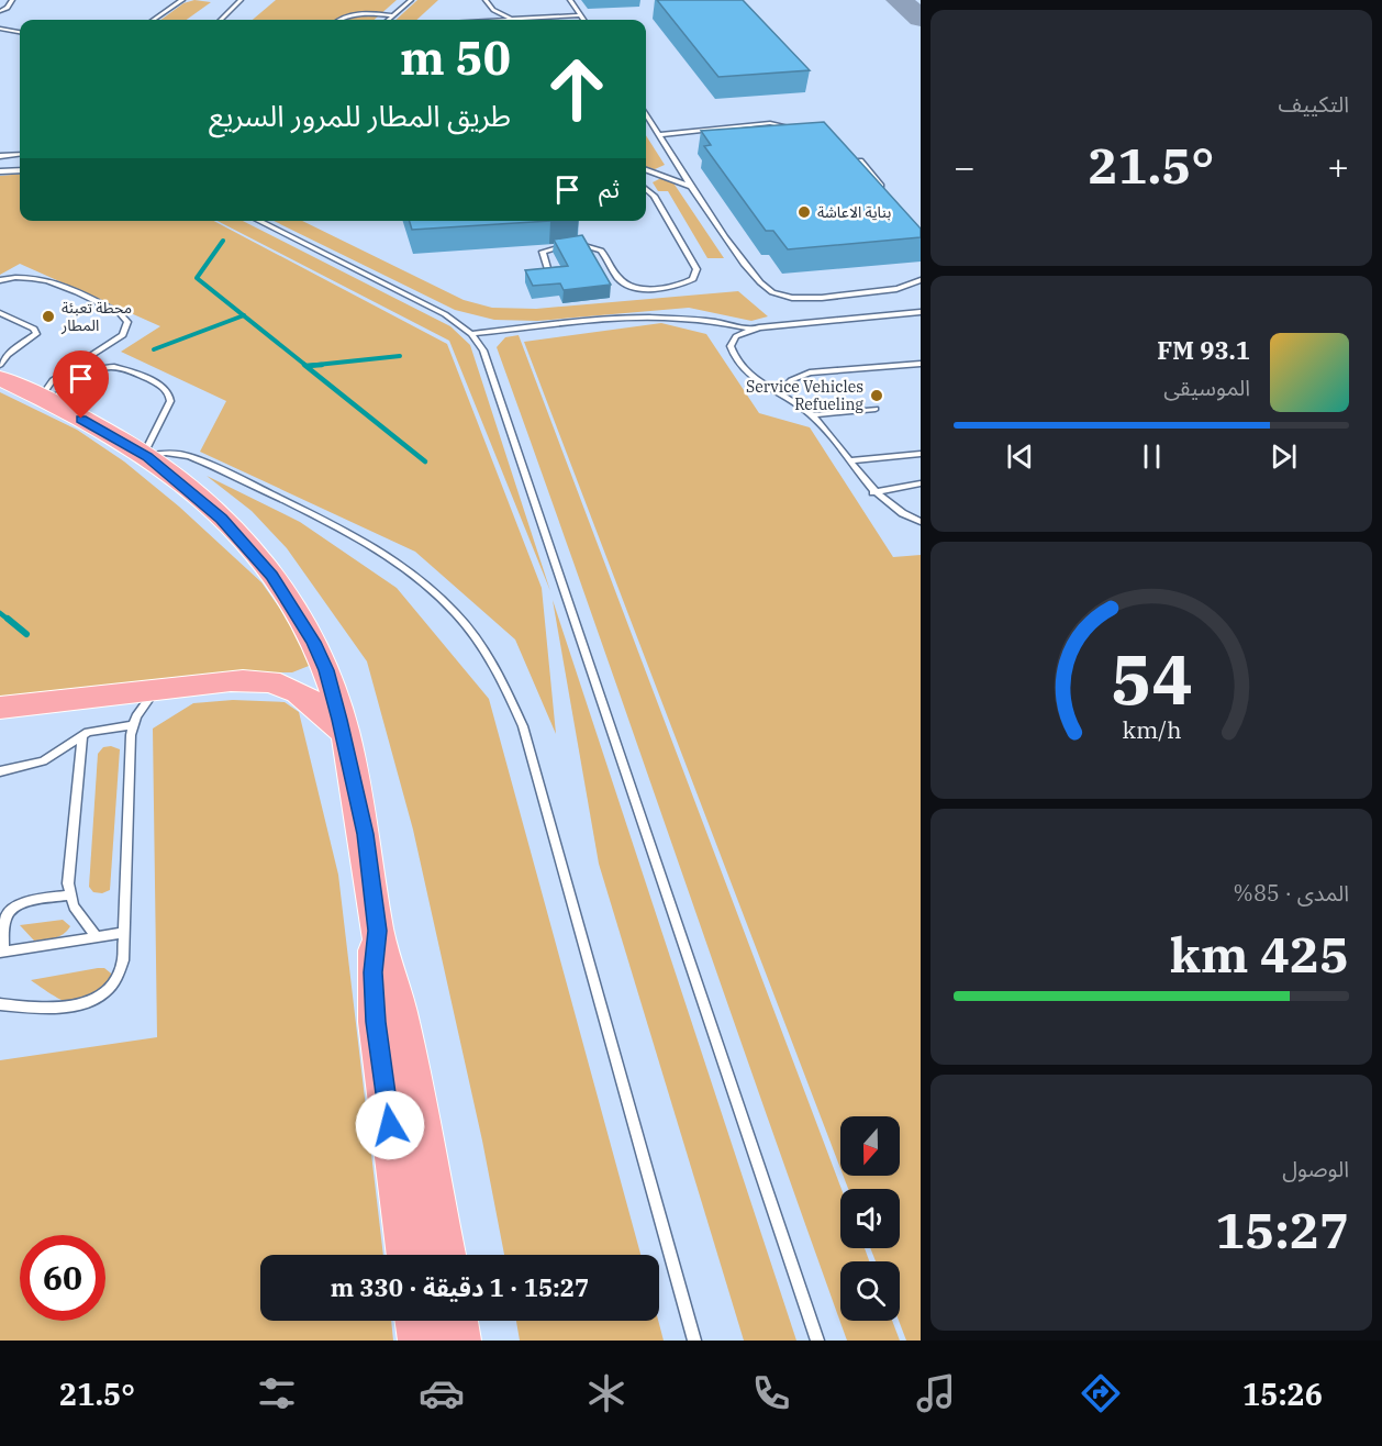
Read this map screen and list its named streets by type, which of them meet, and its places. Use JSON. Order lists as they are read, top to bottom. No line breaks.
{"places":["بناية الاعاشة","محطة تعبئة المطار","Service Vehicles Refueling"],"north":"bottom","page":{"tile":["التكييف",["المدى · 85%","425 km"],["الوصول","15:27"]],"turn":["50 m","طريق المطار للمرور السريع"],"heat":["−","21.5°","+"],"then":"ثم","song":["93.1 FM","الموسيقى"],"limit":"60","trip":"15:27 · 1 دقيقة · 330 m","tabs":["15:26","21.5°"],"gauge":["54","km/h"]}}
